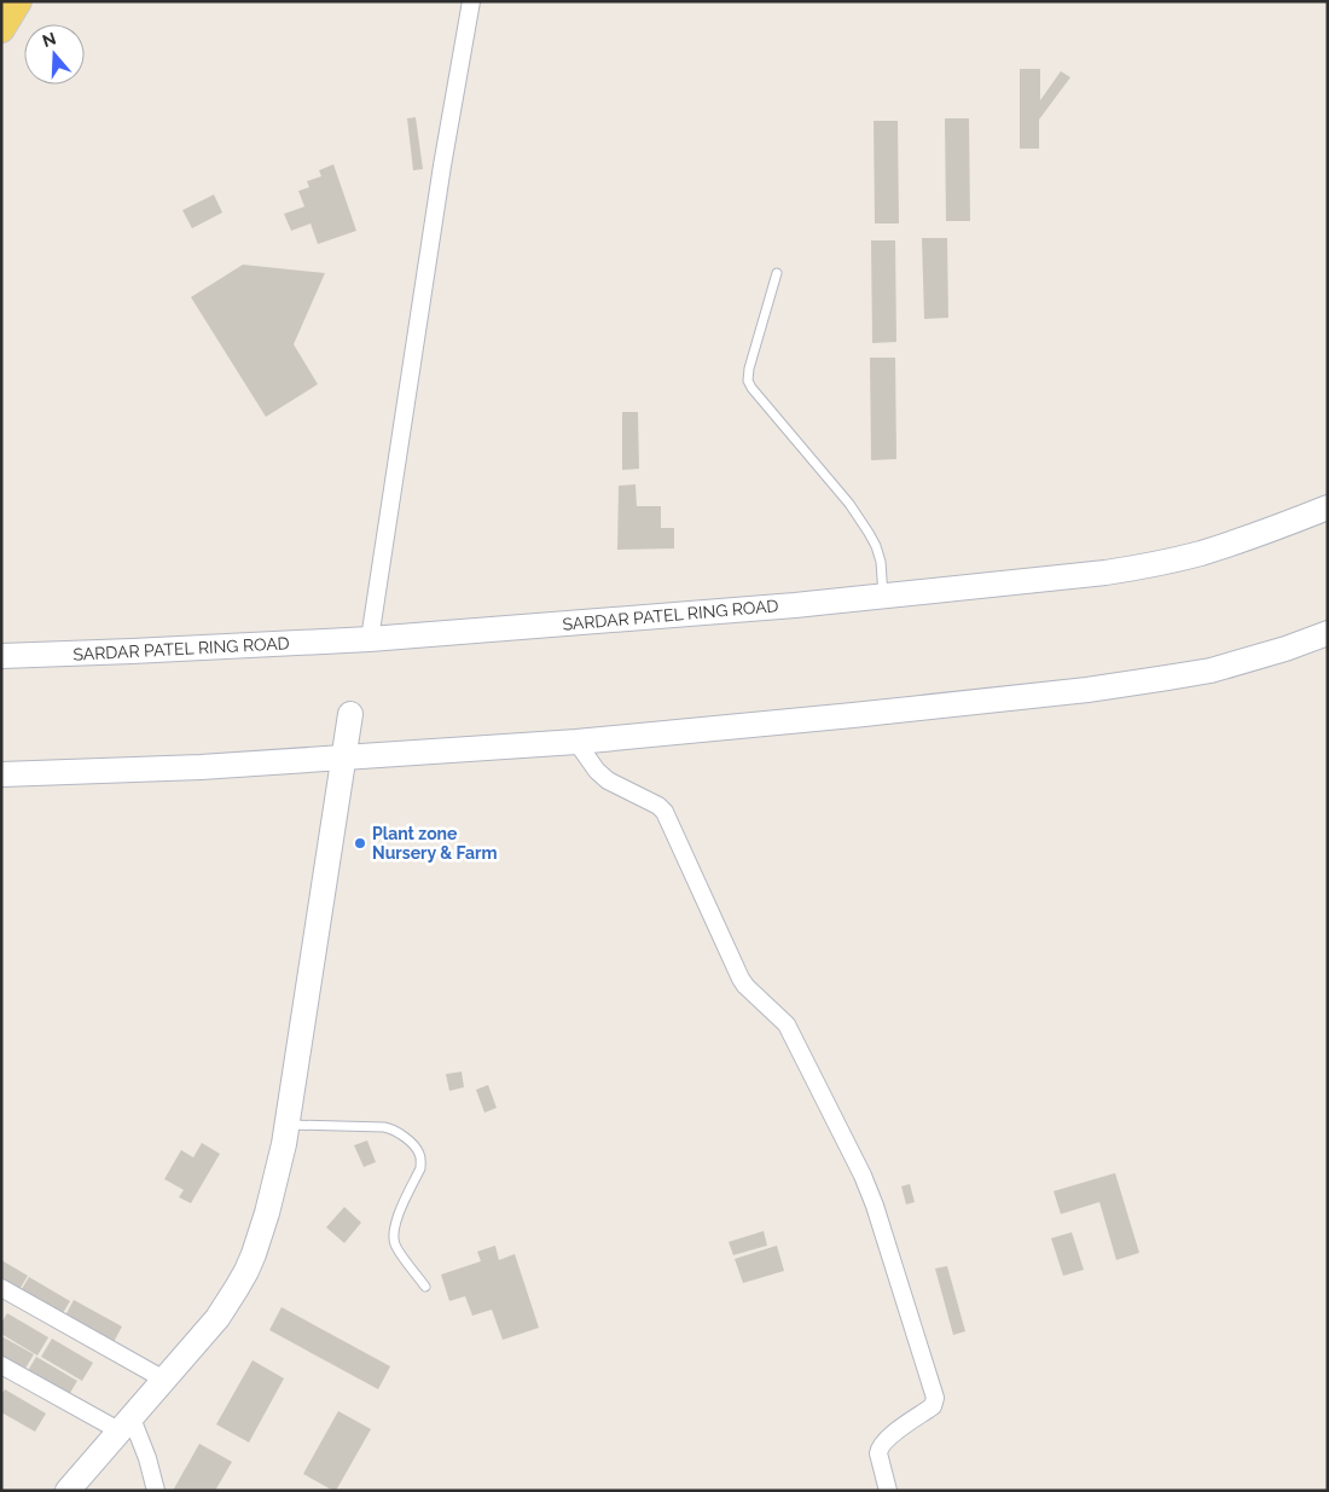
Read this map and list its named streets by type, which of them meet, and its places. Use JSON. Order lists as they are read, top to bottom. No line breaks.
{"streets":{"street":["SARDAR PATEL RING ROAD"]},"places":["Plant zone Nursery & Farm"],"north":"top"}
